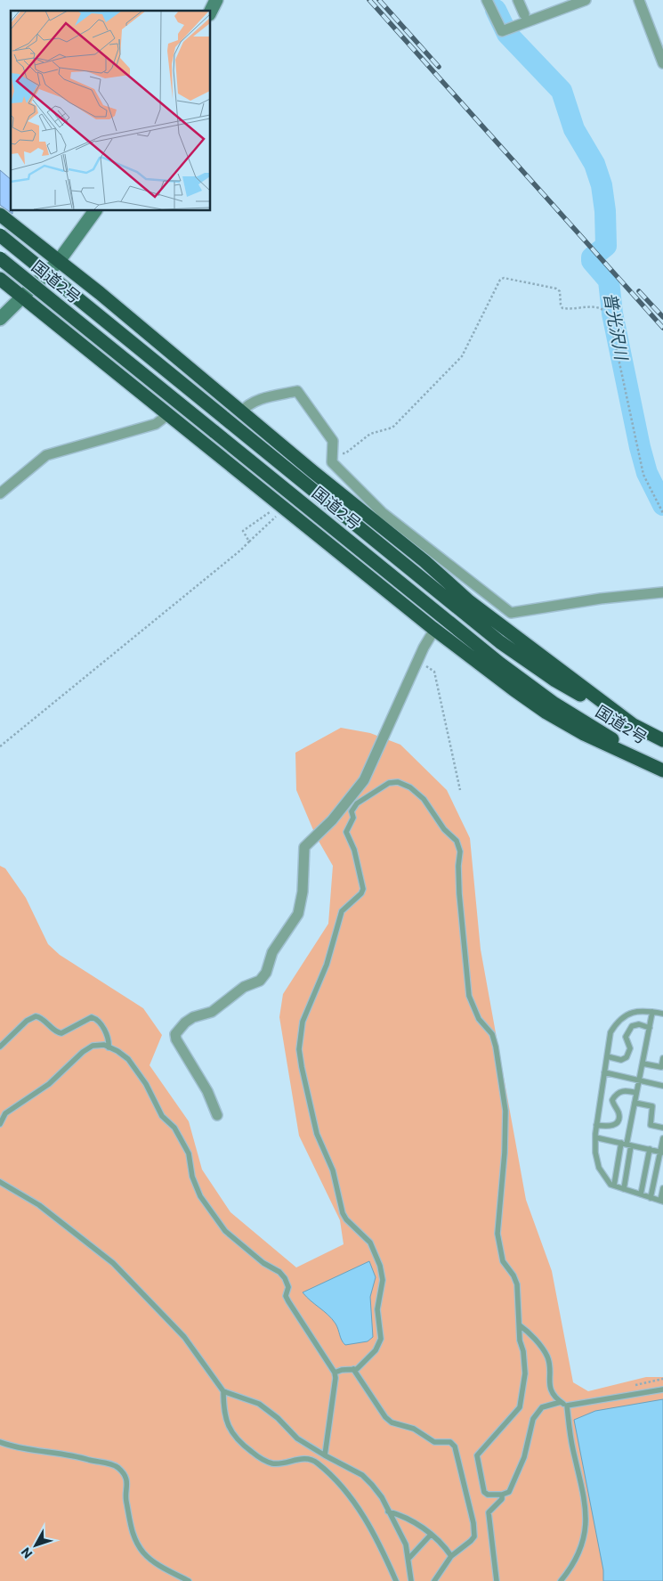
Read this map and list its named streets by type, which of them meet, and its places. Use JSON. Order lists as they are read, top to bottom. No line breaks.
{"streets":{"highway":["国道2号"]},"water":["普光沢川"],"north":"bottom left"}
